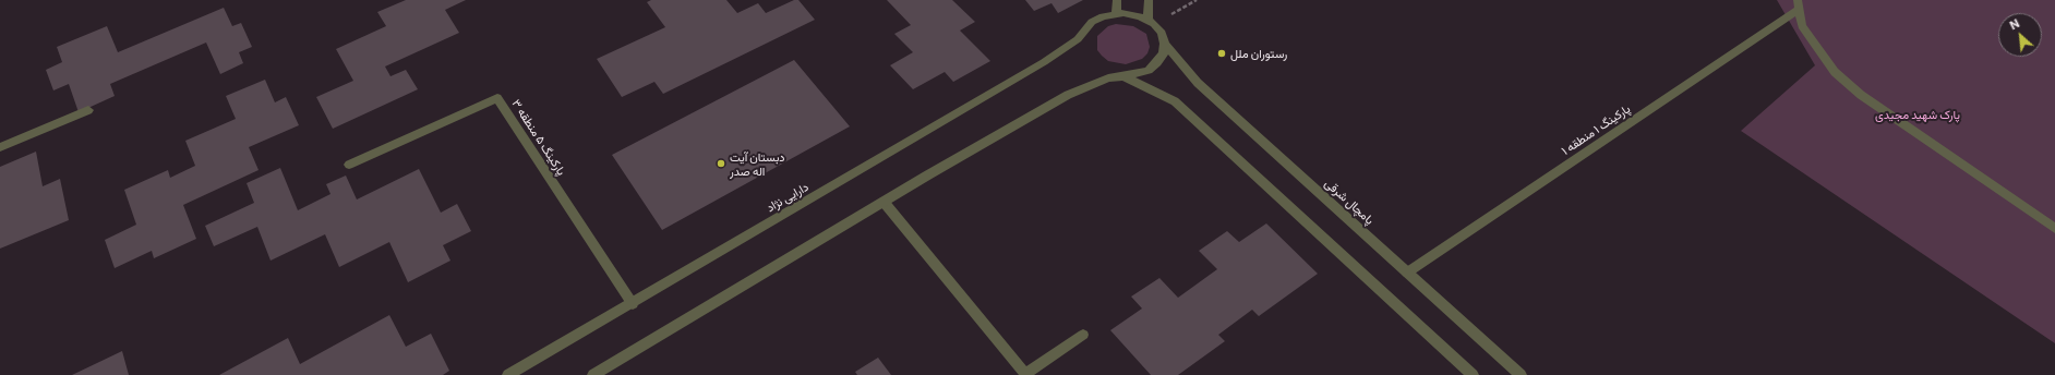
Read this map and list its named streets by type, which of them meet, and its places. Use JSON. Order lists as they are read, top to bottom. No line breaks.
{"streets":{"street":["پارکینگ ۱ منطقه ۱","پارکینگ ۵ منطقه ۳","دارایی نژاد","پامچال شرقی"]},"crossings":[["پارکینگ ۱ منطقه ۱","پامچال شرقی"],["پارکینگ ۵ منطقه ۳","دارایی نژاد"]],"parks":["پارک شهید مجیدی"],"places":["رستوران ملل","دبستان آیت اله صدر"],"north":"top left"}
